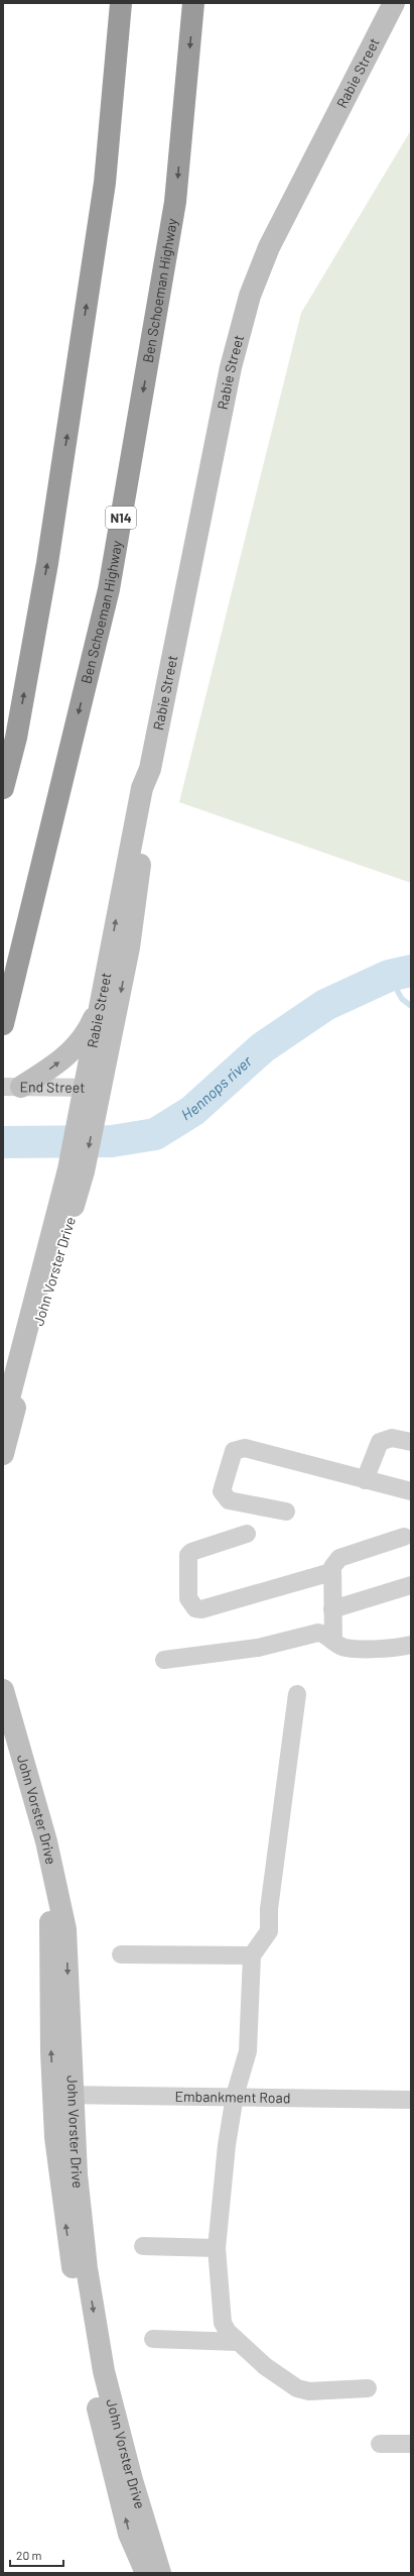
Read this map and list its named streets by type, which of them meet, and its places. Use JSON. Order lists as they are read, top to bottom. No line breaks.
{"streets":{"highway":["Ben Schoeman Highway","N14"],"main road":["Rabie Street","John Vorster Drive"],"street":["End Street","Embankment Road"]},"crossings":[["Rabie Street","End Street"],["Rabie Street","John Vorster Drive"],["End Street","John Vorster Drive"],["John Vorster Drive","Embankment Road"]],"water":["Hennops river"],"scale_bar":"20 m"}
